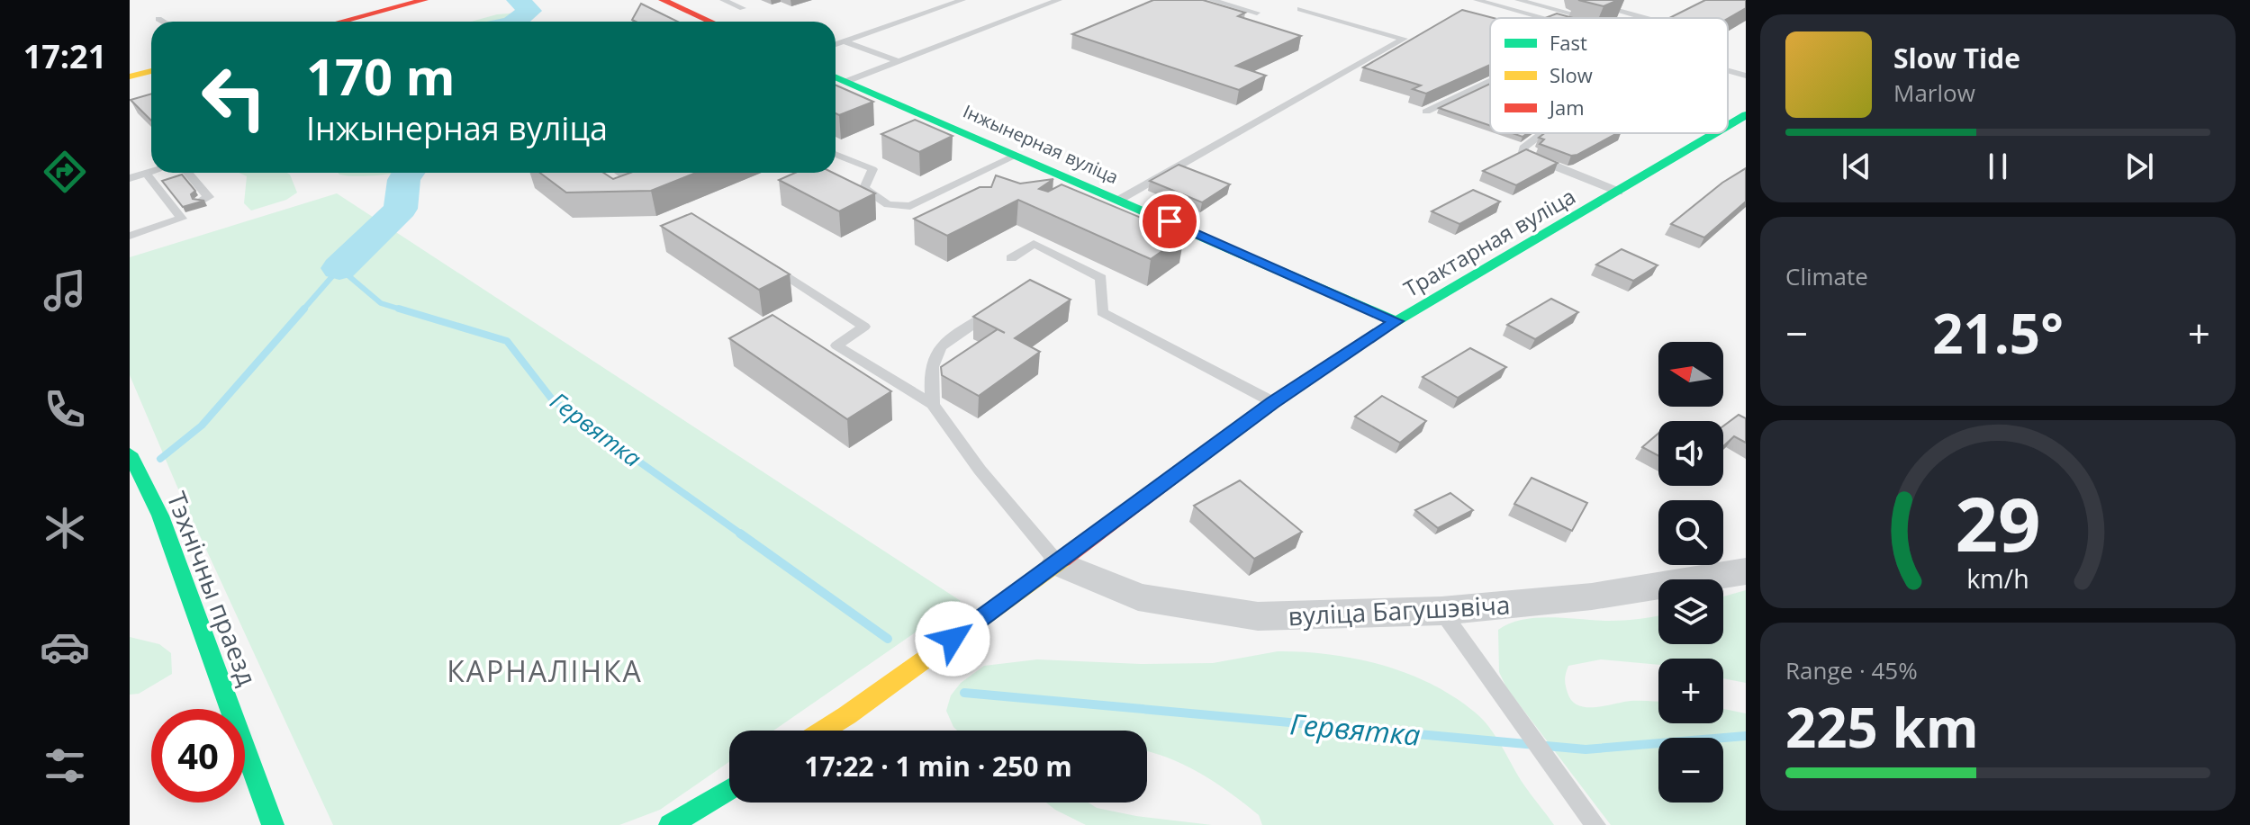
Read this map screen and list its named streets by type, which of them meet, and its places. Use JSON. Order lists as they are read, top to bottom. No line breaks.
{"streets":{"street":["Інжынерная вуліца","Трактарная вуліца","Тэхнічны праезд","вуліца Багушэвіча"]},"crossings":[["Інжынерная вуліца","Трактарная вуліца"],["Трактарная вуліца","вуліца Багушэвіча"]],"districts":["КАРНАЛІНКА"],"water":["Гервятка"],"legend":["Fast","Slow","Jam"],"north":"left","page":{"tabs":"17:21","turn":["170 m","Інжынерная вуліца"],"song":["Slow Tide","Marlow"],"tile":["Climate",["Range · 45%","225 km"]],"heat":["−","21.5°","+"],"map_buttons":["+","−"],"limit":"40","trip":"17:22 · 1 min · 250 m","gauge":["29","km/h"]}}
